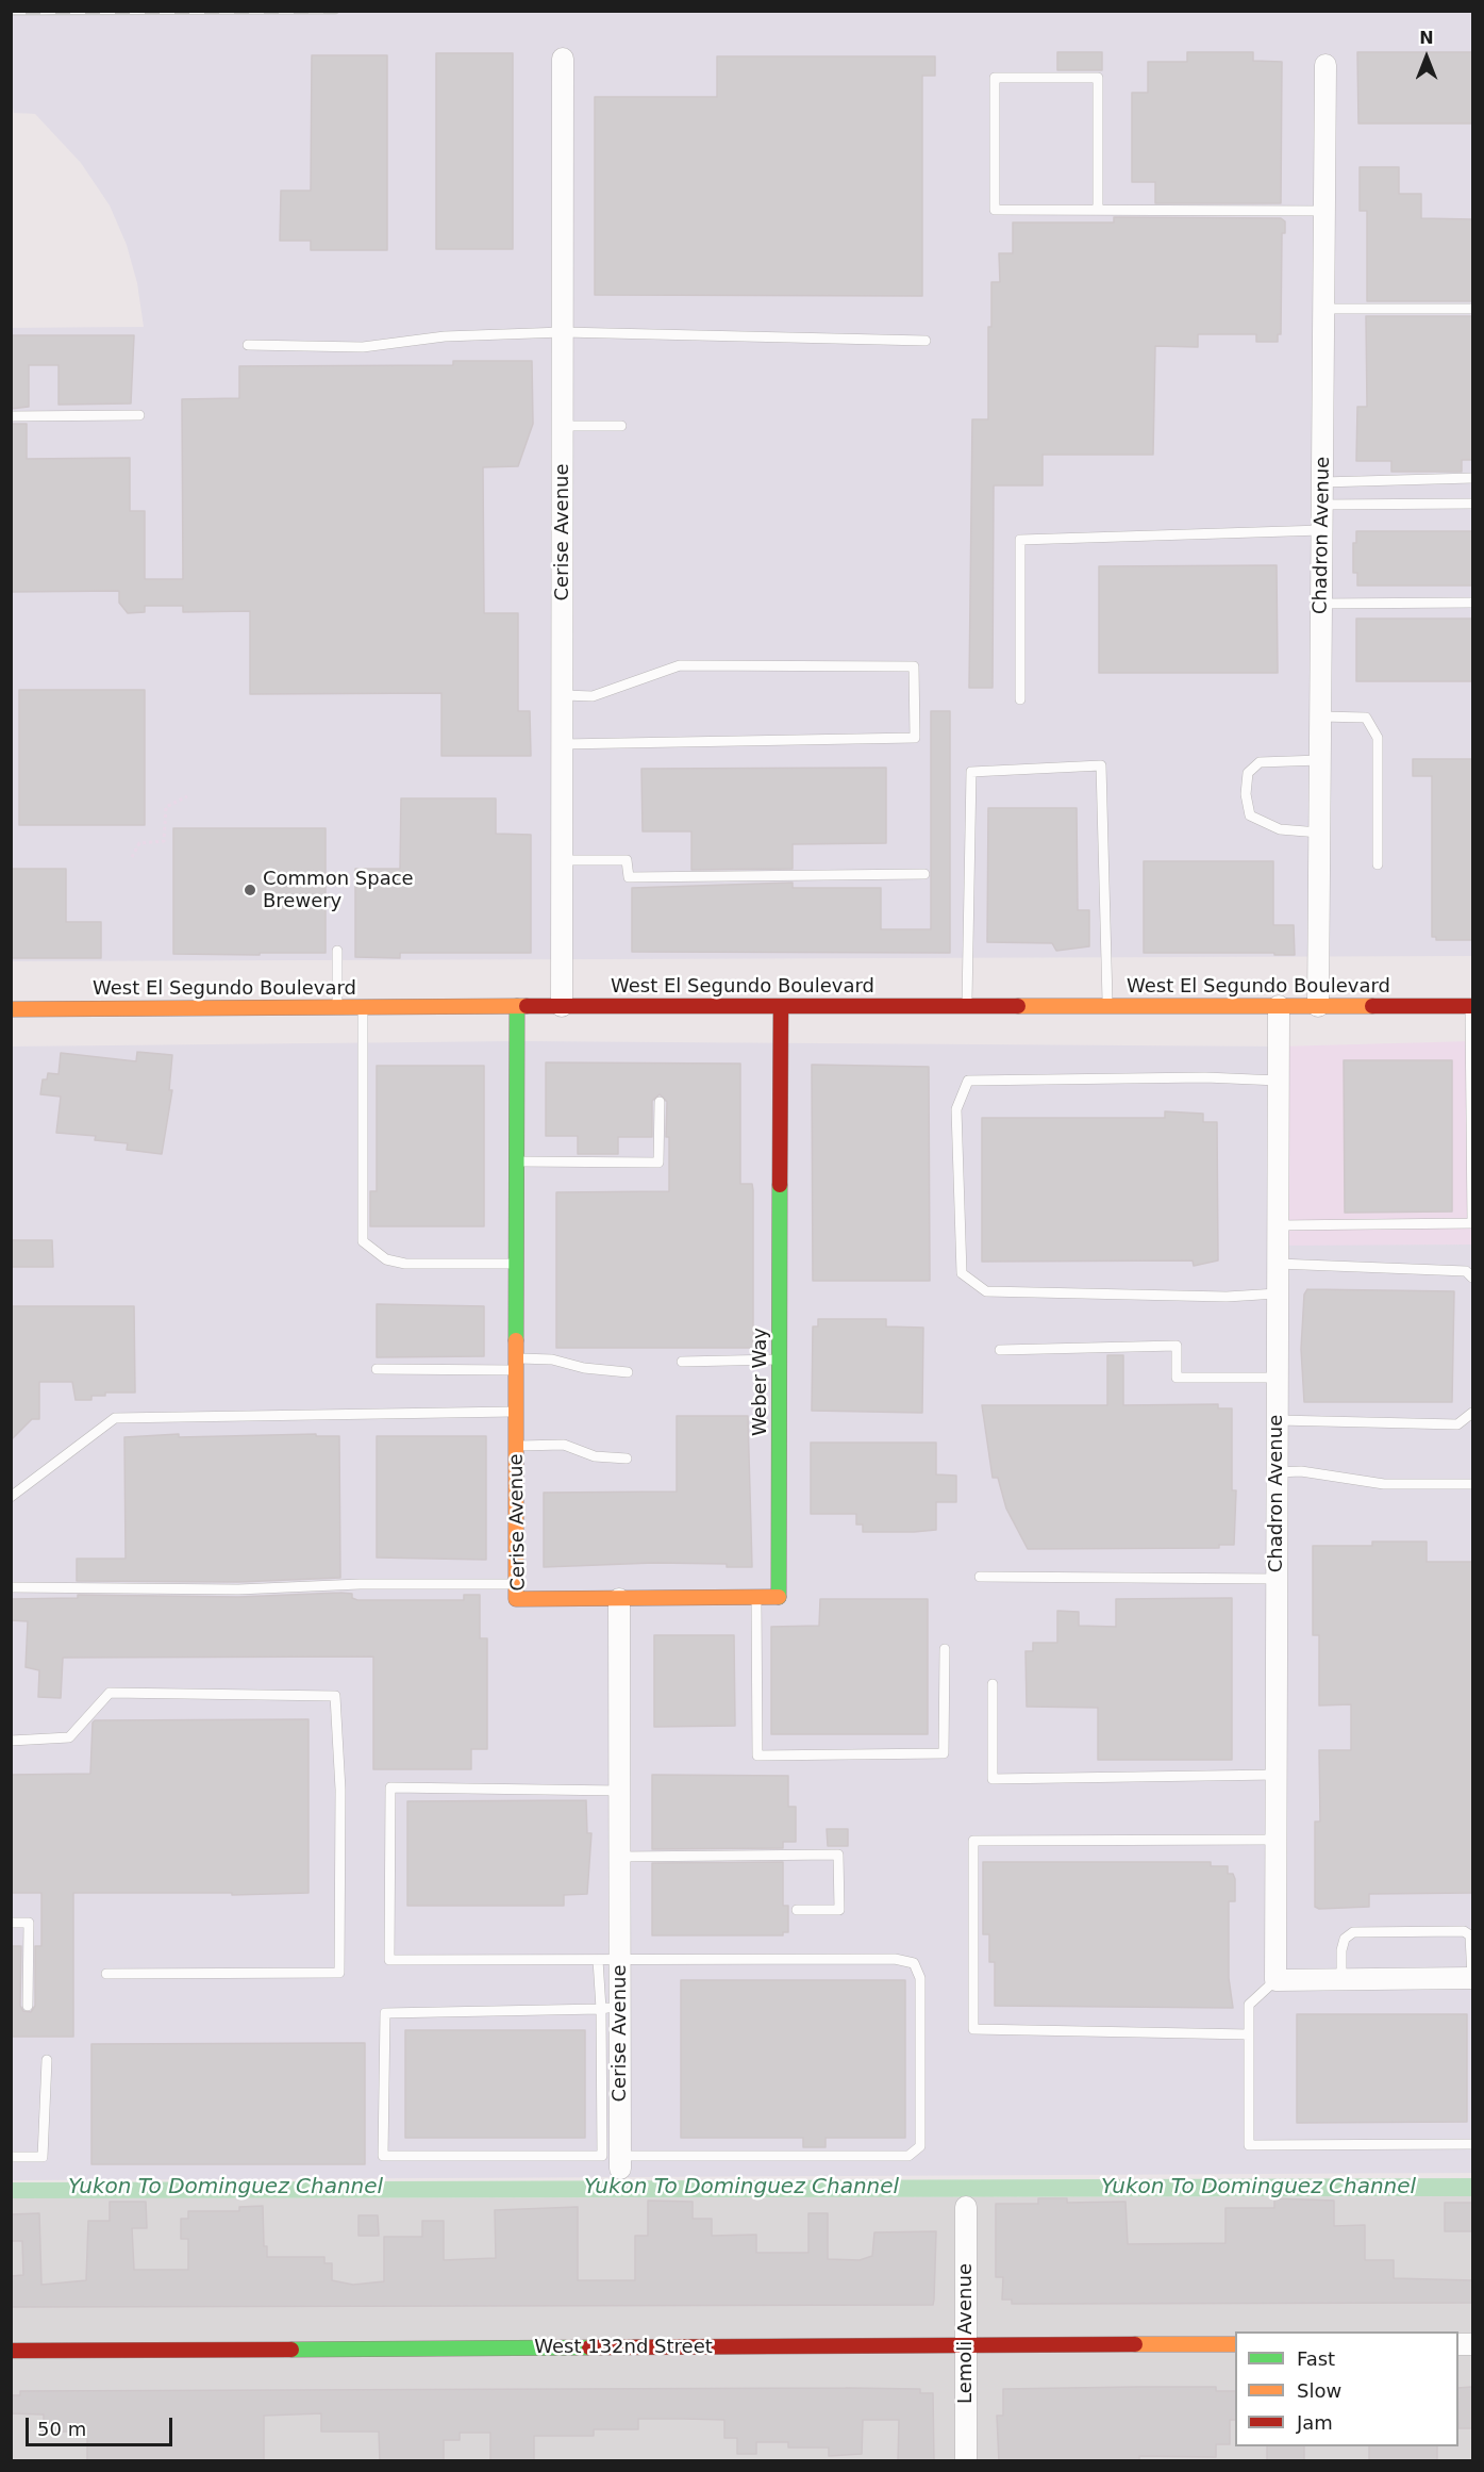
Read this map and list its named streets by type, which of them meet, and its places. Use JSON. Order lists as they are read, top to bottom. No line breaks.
{"streets":{"street":["Cerise Avenue","Chadron Avenue","West El Segundo Boulevard","Weber Way","Lemoli Avenue","West 132nd Street"]},"crossings":[["Cerise Avenue","West El Segundo Boulevard"],["Cerise Avenue","Weber Way"],["Chadron Avenue","West El Segundo Boulevard"],["West El Segundo Boulevard","Weber Way"],["Lemoli Avenue","West 132nd Street"]],"water":["Yukon To Dominguez Channel"],"places":["Common Space Brewery"],"legend":["Fast","Slow","Jam"],"scale_bar":"50 m","north":"top"}
